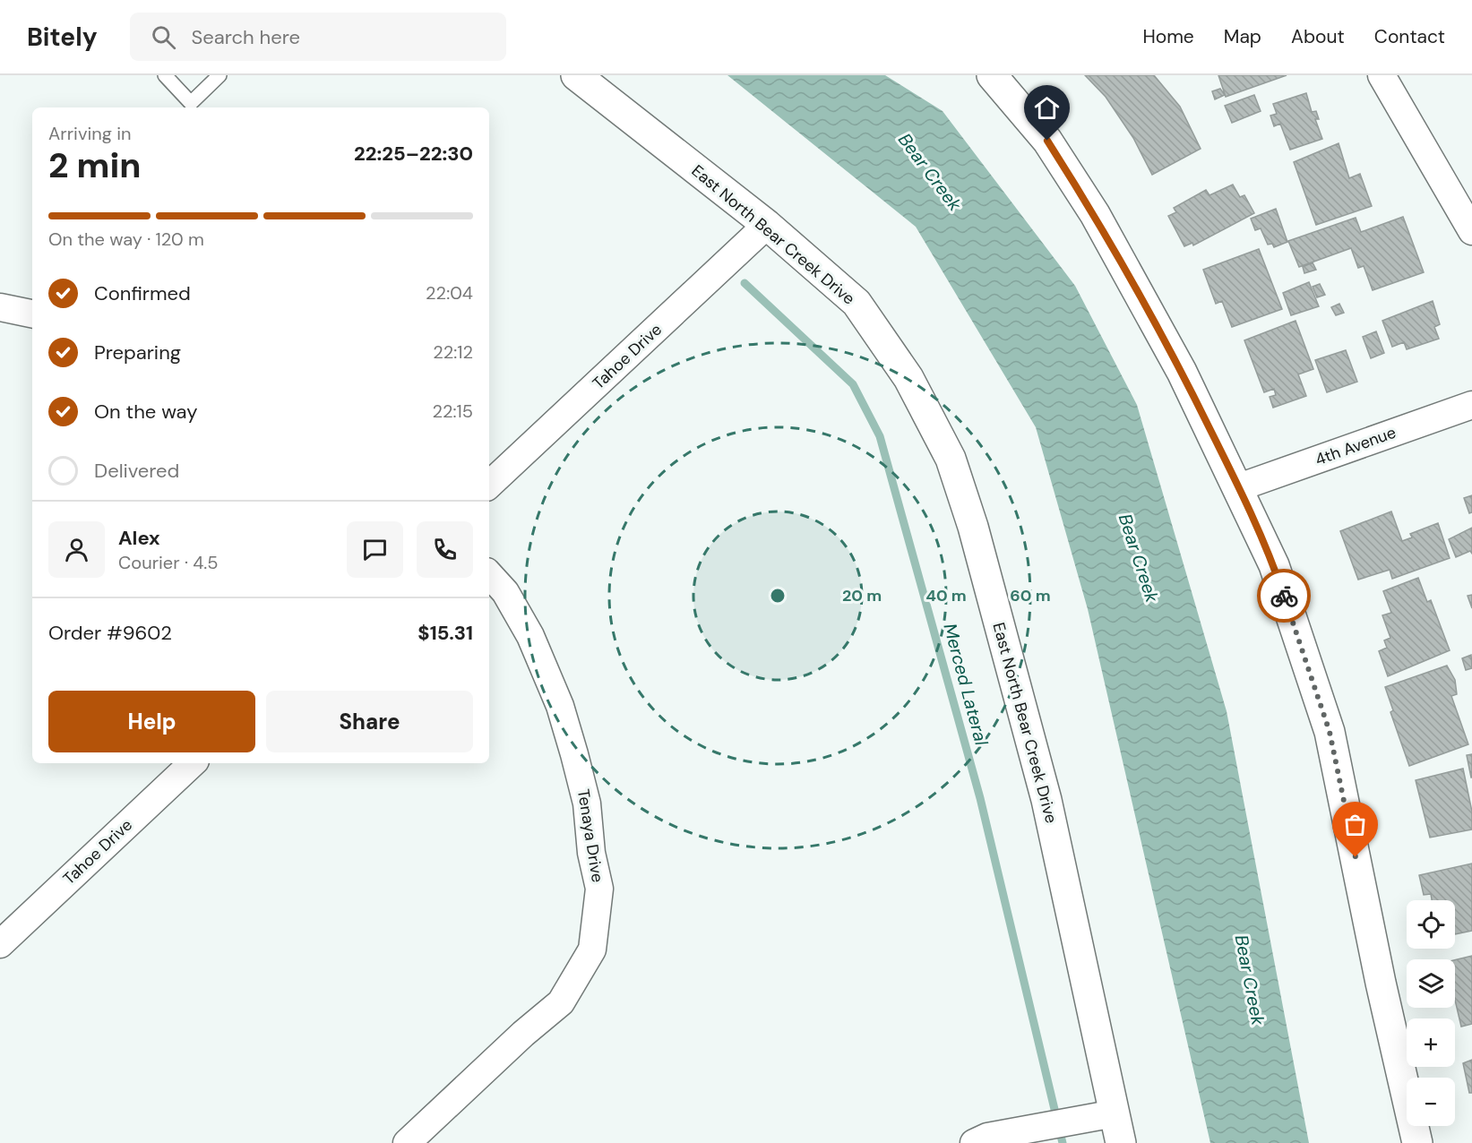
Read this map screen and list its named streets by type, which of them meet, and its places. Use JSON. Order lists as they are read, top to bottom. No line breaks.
{"streets":{"street":["East North Bear Creek Drive","Tahoe Drive","4th Avenue","Tenaya Drive"]},"crossings":[["East North Bear Creek Drive","Tahoe Drive"]],"water":["Bear Creek","Merced Lateral"],"page":{"header":"Bitely","search":"Search here","nav":["Home","Map","About","Contact"],"heading":["2 min","Arriving in","22:25–22:30"],"panel":["Alex","Courier · 4.5","Order #9602","$15.31"],"bar":"On the way · 120 m","list":[["Confirmed","22:04"],["Preparing","22:12"],["On the way","22:15"],"Delivered"],"buttons":["Help","Share"],"map_buttons":["+","−"]},"rings":["20 m","40 m","60 m"]}
